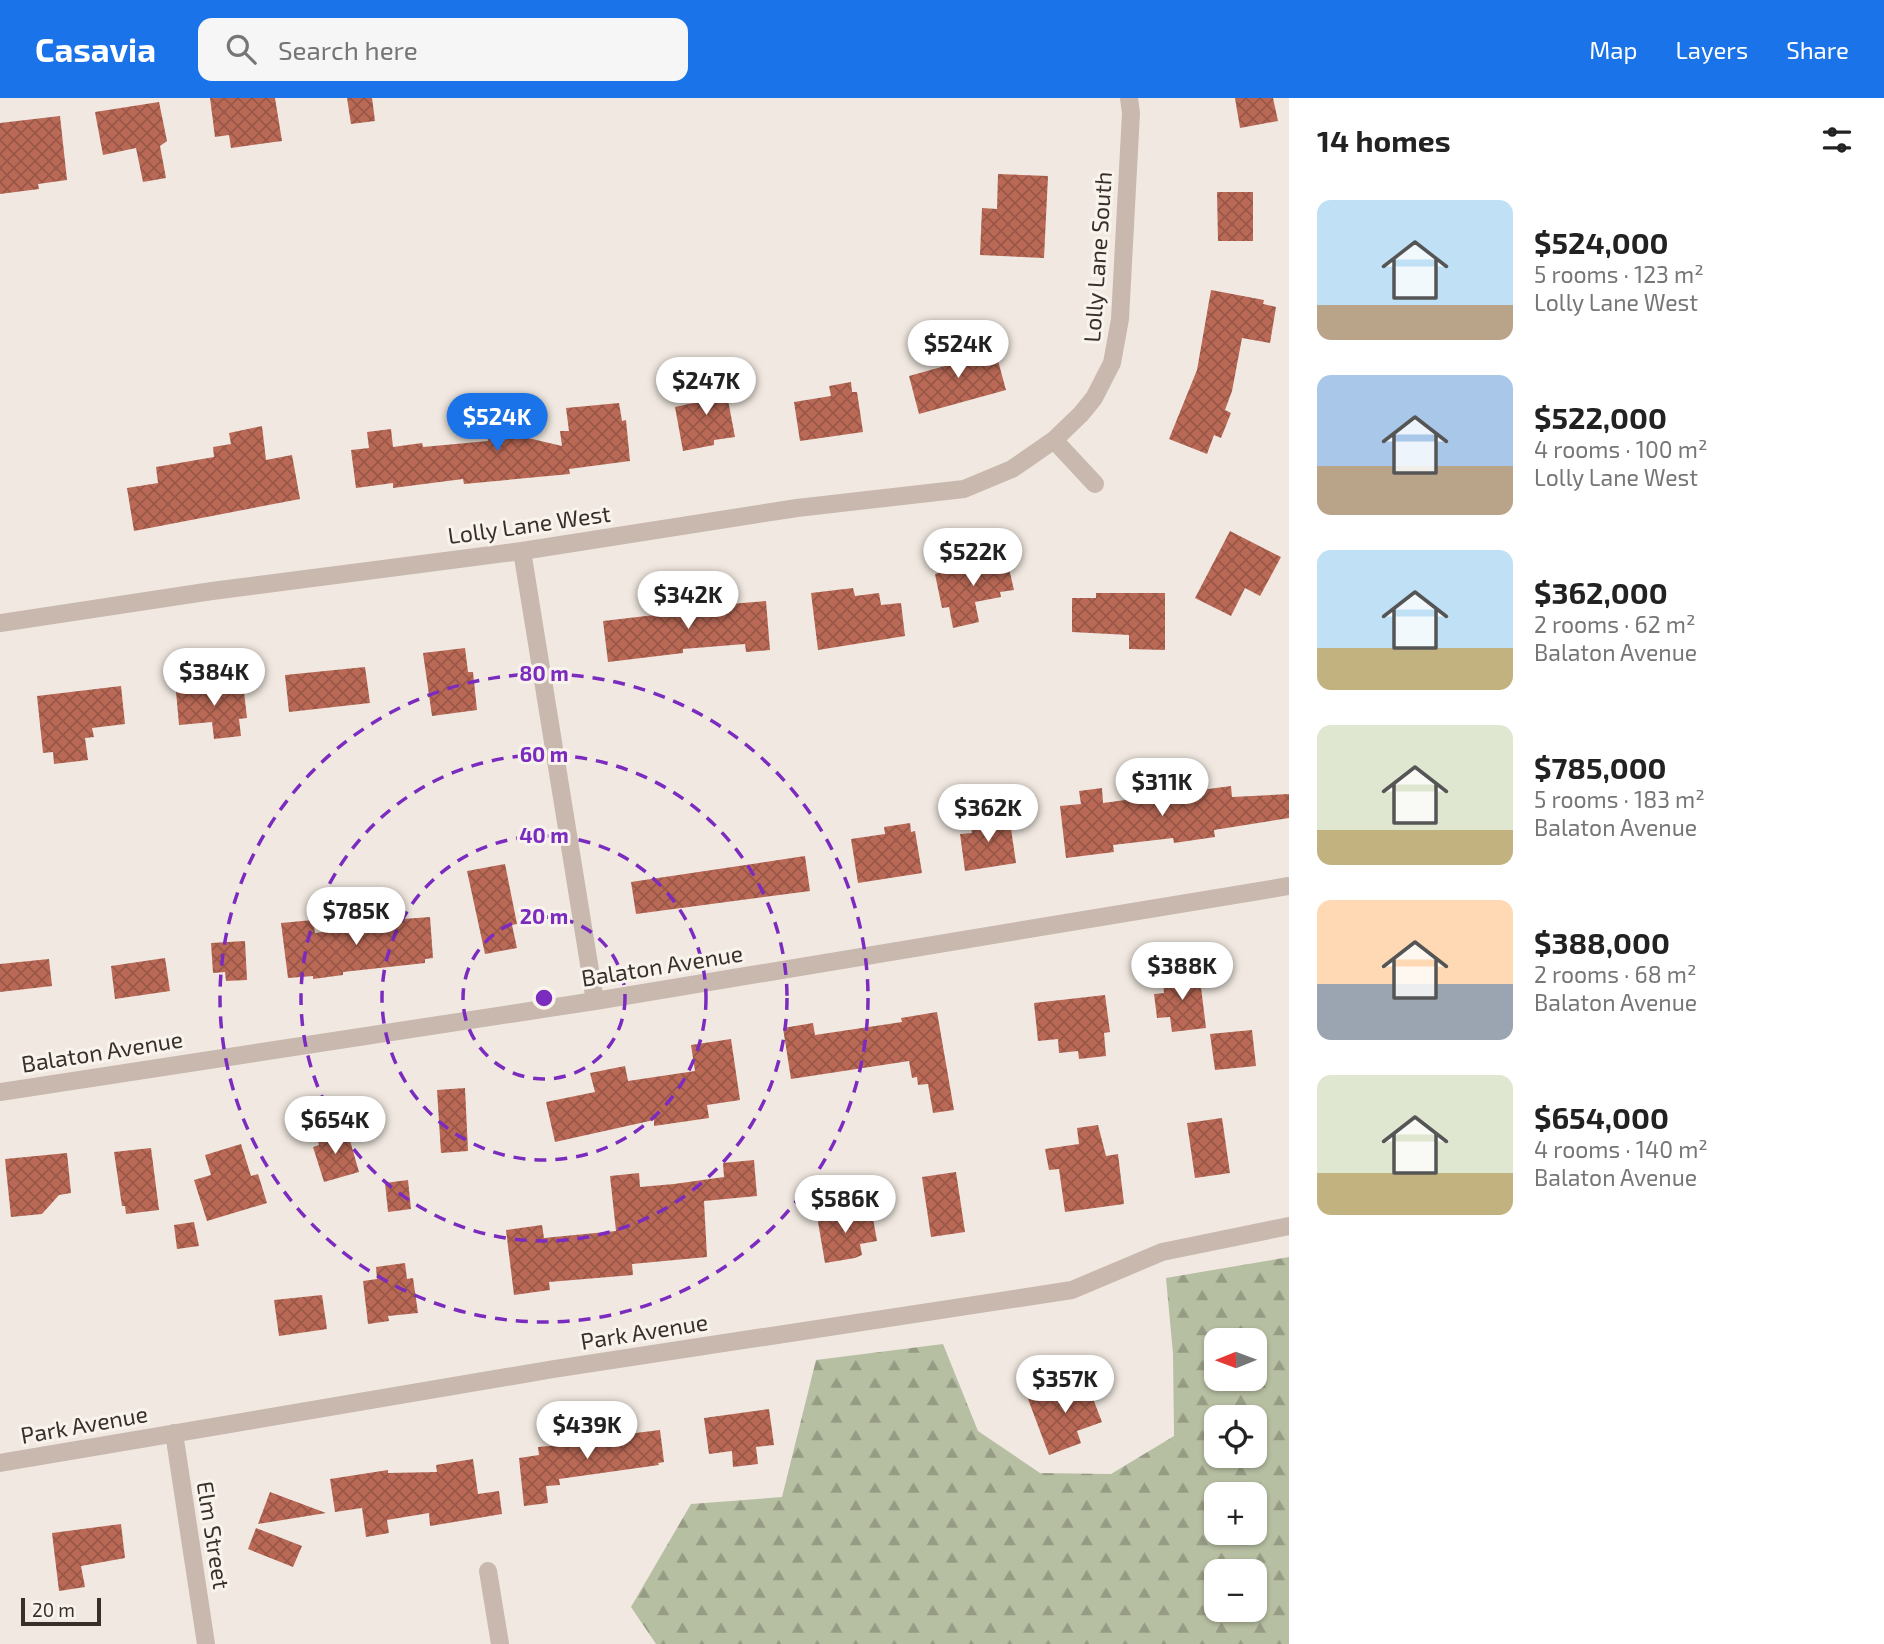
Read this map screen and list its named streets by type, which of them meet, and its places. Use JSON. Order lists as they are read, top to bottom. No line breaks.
{"streets":{"street":["Lolly Lane South","Lolly Lane West","Balaton Avenue","Park Avenue","Elm Street"]},"crossings":[["Lolly Lane South","Lolly Lane West"],["Park Avenue","Elm Street"]],"scale_bar":"20 m","north":"left","page":{"header":"Casavia","search":"Search here","nav":["Map","Layers","Share"],"heading":"14 homes","list":[{"name":"$524,000","note":"5 rooms · 123 m² · Lolly Lane West"},{"name":"$522,000","note":"4 rooms · 100 m² · Lolly Lane West"},{"name":"$362,000","note":"2 rooms · 62 m² · Balaton Avenue"},{"name":"$785,000","note":"5 rooms · 183 m² · Balaton Avenue"},{"name":"$388,000","note":"2 rooms · 68 m² · Balaton Avenue"},{"name":"$654,000","note":"4 rooms · 140 m² · Balaton Avenue"}],"price":["$524K","$247K","$524K","$522K","$342K","$384K","$311K","$362K","$785K","$388K","$654K","$586K","$357K","$439K"],"map_buttons":["+","−"],"scale":"20 m"},"rings":["80 m","60 m","40 m","20 m"]}
